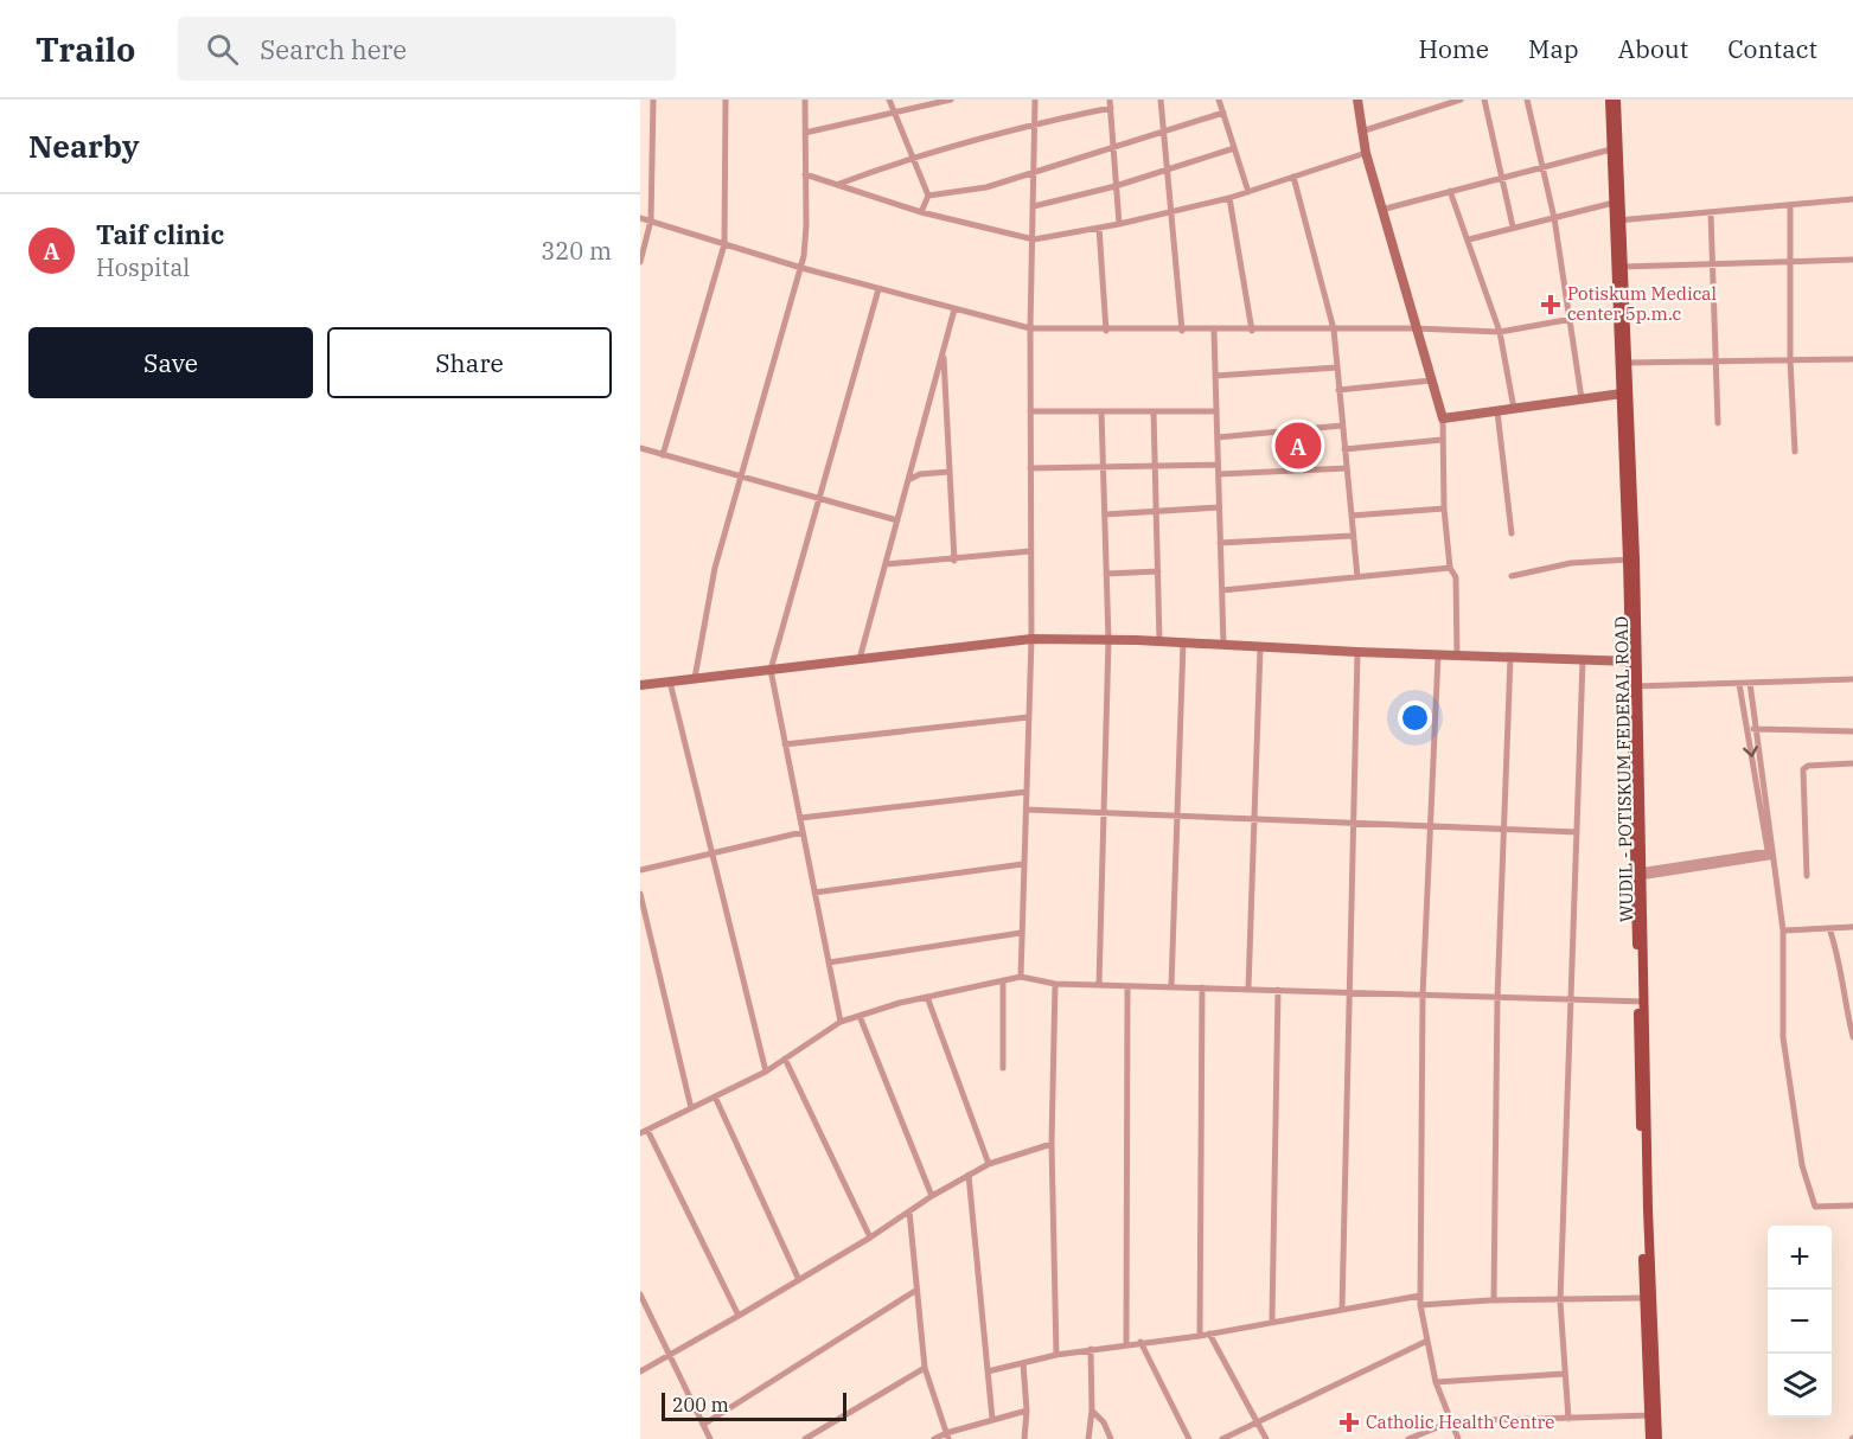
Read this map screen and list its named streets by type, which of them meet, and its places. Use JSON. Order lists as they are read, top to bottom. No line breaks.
{"streets":{"main road":["WUDIL - POTISKUM FEDERAL ROAD"]},"places":{"health":["Potiskum Medical center 5p.m.c","Catholic Health Centre"]},"scale_bar":"200 m","page":{"header":"Trailo","search":"Search here","nav":["Home","Map","About","Contact"],"heading":"Nearby","list":[{"mark":"A","name":"Taif clinic","note":"Hospital","value":"320 m"}],"buttons":["Save","Share"],"pins":"A","map_buttons":["+","−"],"scale":"200 m"}}
